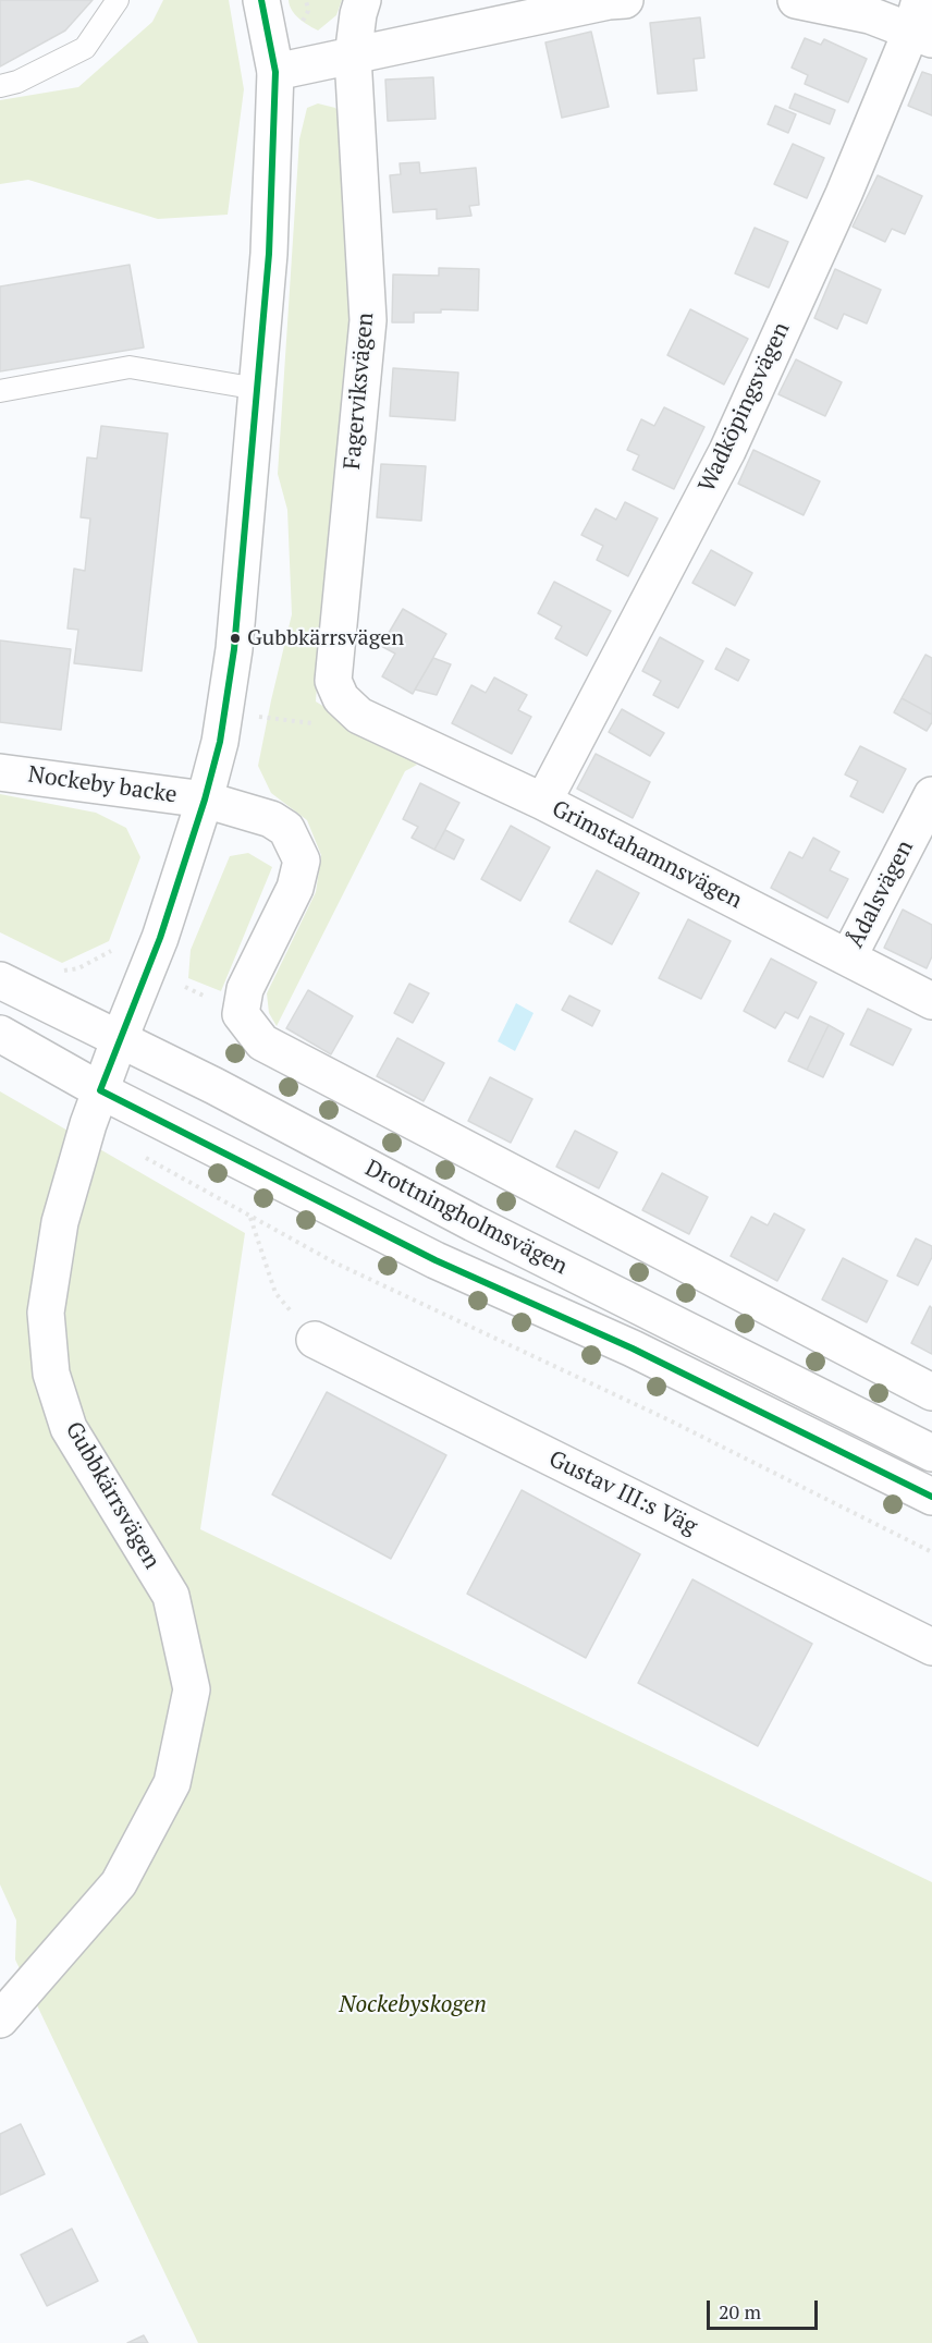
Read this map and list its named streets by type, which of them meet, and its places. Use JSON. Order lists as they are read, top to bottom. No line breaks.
{"streets":{"street":["Fagerviksvägen","Wadköpingsvägen","Nockeby backe","Grimstahamnsvägen","Ådalsvägen","Drottningholmsvägen","Gustav III:s Väg","Gubbkärrsvägen"]},"crossings":[["Fagerviksvägen","Grimstahamnsvägen"],["Wadköpingsvägen","Grimstahamnsvägen"],["Nockeby backe","Gubbkärrsvägen"],["Grimstahamnsvägen","Ådalsvägen"],["Drottningholmsvägen","Gubbkärrsvägen"]],"parks":["Nockebyskogen"],"places":["Gubbkärrsvägen"],"scale_bar":"20 m"}
